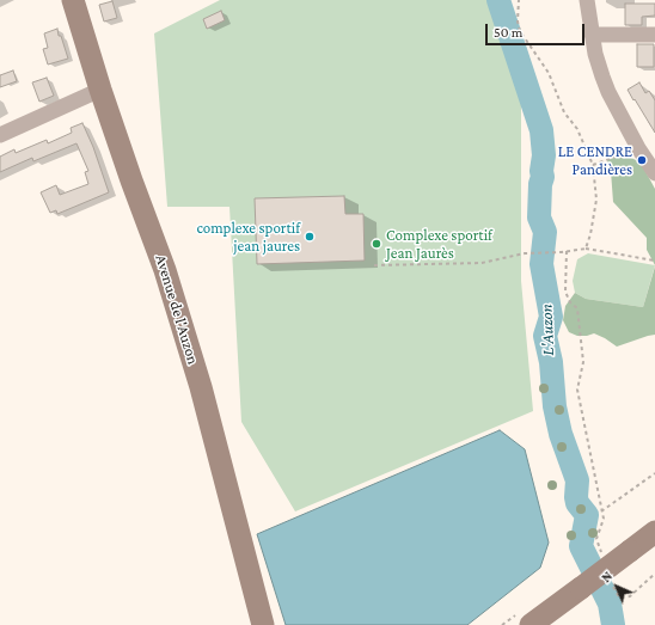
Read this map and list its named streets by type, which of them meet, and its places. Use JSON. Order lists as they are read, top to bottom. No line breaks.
{"streets":{"main road":["Avenue de l'Auzon"]},"water":["L'Auzon"],"places":["LE CENDRE Pandières","complexe sportif jean jaures","Complexe sportif Jean Jaurès"],"scale_bar":"50 m","north":"top left"}
